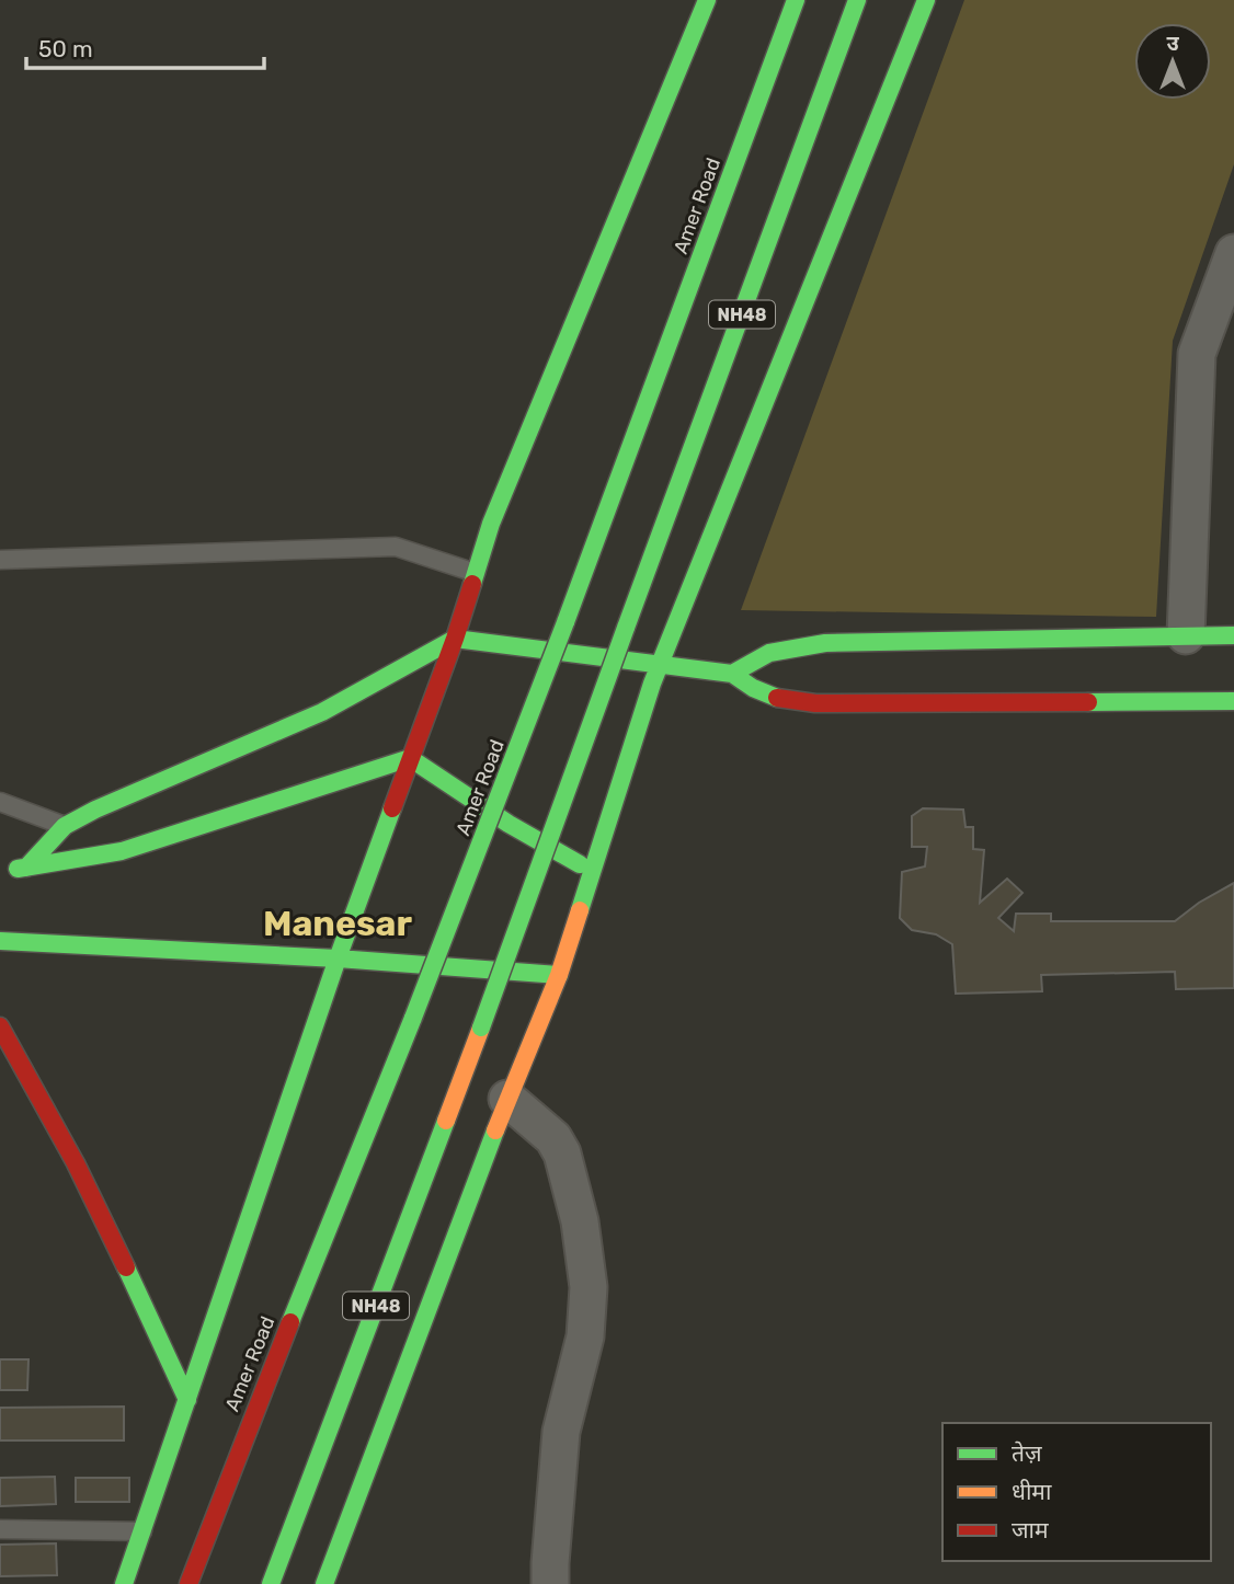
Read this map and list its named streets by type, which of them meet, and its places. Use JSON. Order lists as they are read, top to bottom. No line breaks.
{"streets":{"main road":["Amer Road","NH48"]},"districts":["Manesar"],"legend":["तेज़","धीमा","जाम"],"scale_bar":"50 m","north":"top"}
